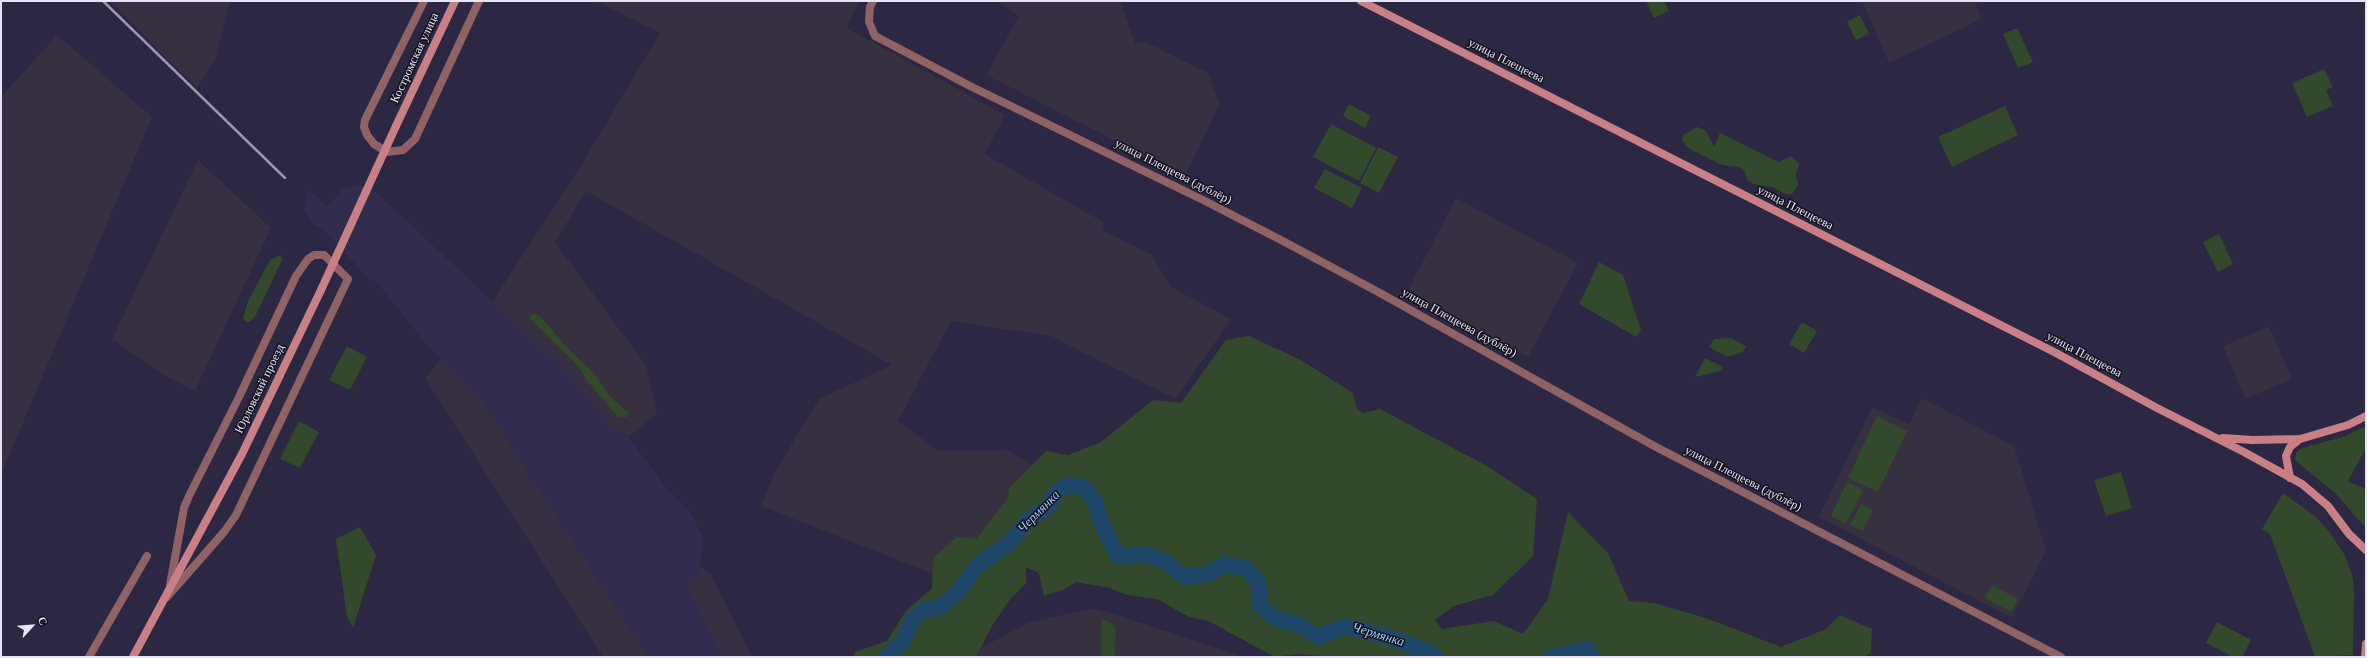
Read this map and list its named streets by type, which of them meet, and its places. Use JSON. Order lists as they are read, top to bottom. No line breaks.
{"streets":{"main road":["Костромская улица","улица Плещеева","Юрловский проезд"],"street":["улица Плещеева (дублёр)"]},"crossings":[["Костромская улица","Юрловский проезд"]],"water":["Чермянка"],"north":"top right"}
